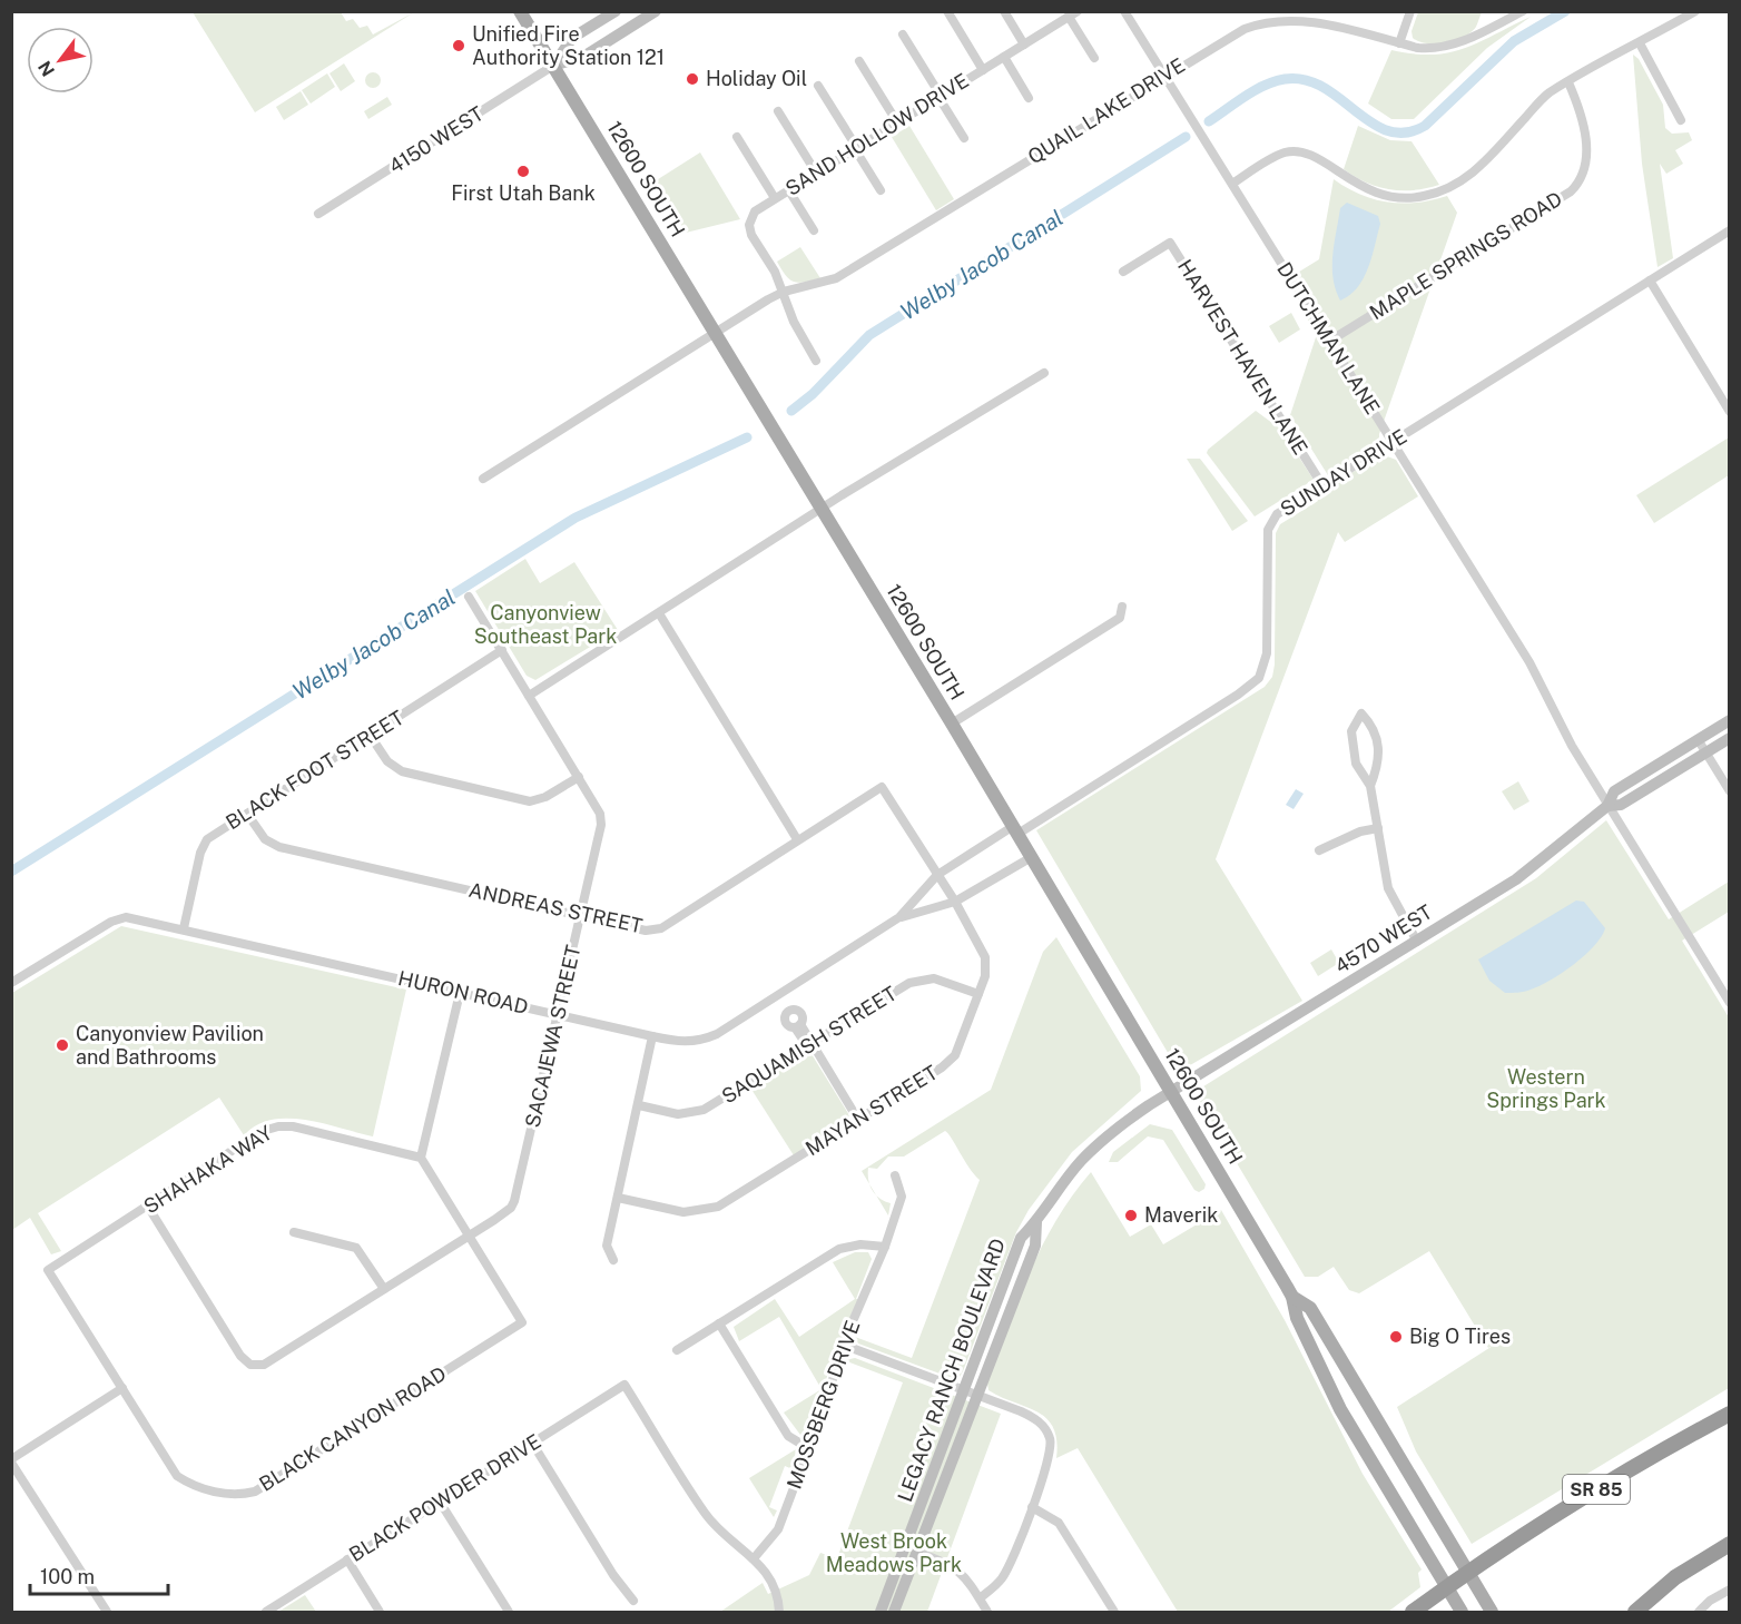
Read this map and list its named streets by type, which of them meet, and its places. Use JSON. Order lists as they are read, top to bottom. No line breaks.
{"streets":{"highway":["SR 85"],"main road":["12600 SOUTH"],"street":["QUAIL LAKE DRIVE","SAND HOLLOW DRIVE","4150 WEST","MAPLE SPRINGS ROAD","DUTCHMAN LANE","HARVEST HAVEN LANE","SUNDAY DRIVE","BLACK FOOT STREET","ANDREAS STREET","4570 WEST","HURON ROAD","SACAJEWA STREET","SAQUAMISH STREET","MAYAN STREET","SHAHAKA WAY","LEGACY RANCH BOULEVARD","MOSSBERG DRIVE","BLACK CANYON ROAD","BLACK POWDER DRIVE"]},"crossings":[["QUAIL LAKE DRIVE","SAND HOLLOW DRIVE"],["QUAIL LAKE DRIVE","12600 SOUTH"],["QUAIL LAKE DRIVE","DUTCHMAN LANE"],["4150 WEST","12600 SOUTH"],["12600 SOUTH","SUNDAY DRIVE"],["12600 SOUTH","4570 WEST"],["12600 SOUTH","HURON ROAD"],["12600 SOUTH","LEGACY RANCH BOULEVARD"],["12600 SOUTH","SR 85"],["MAPLE SPRINGS ROAD","DUTCHMAN LANE"],["DUTCHMAN LANE","SUNDAY DRIVE"],["DUTCHMAN LANE","4570 WEST"],["HARVEST HAVEN LANE","SUNDAY DRIVE"],["SUNDAY DRIVE","HURON ROAD"],["BLACK FOOT STREET","ANDREAS STREET"],["BLACK FOOT STREET","HURON ROAD"],["BLACK FOOT STREET","SACAJEWA STREET"],["ANDREAS STREET","SACAJEWA STREET"],["ANDREAS STREET","MAYAN STREET"],["4570 WEST","LEGACY RANCH BOULEVARD"],["HURON ROAD","SACAJEWA STREET"],["HURON ROAD","MAYAN STREET"],["SACAJEWA STREET","SHAHAKA WAY"],["SACAJEWA STREET","BLACK CANYON ROAD"],["SAQUAMISH STREET","MAYAN STREET"],["SHAHAKA WAY","BLACK CANYON ROAD"],["MOSSBERG DRIVE","BLACK POWDER DRIVE"]],"water":["Welby Jacob Canal"],"parks":["Canyonview Southeast Park","Western Springs Park","West Brook Meadows Park"],"places":["Unified Fire Authority Station 121","Holiday Oil","First Utah Bank","Canyonview Pavilion and Bathrooms","Maverik","Big O Tires"],"scale_bar":"100 m","north":"bottom left"}
